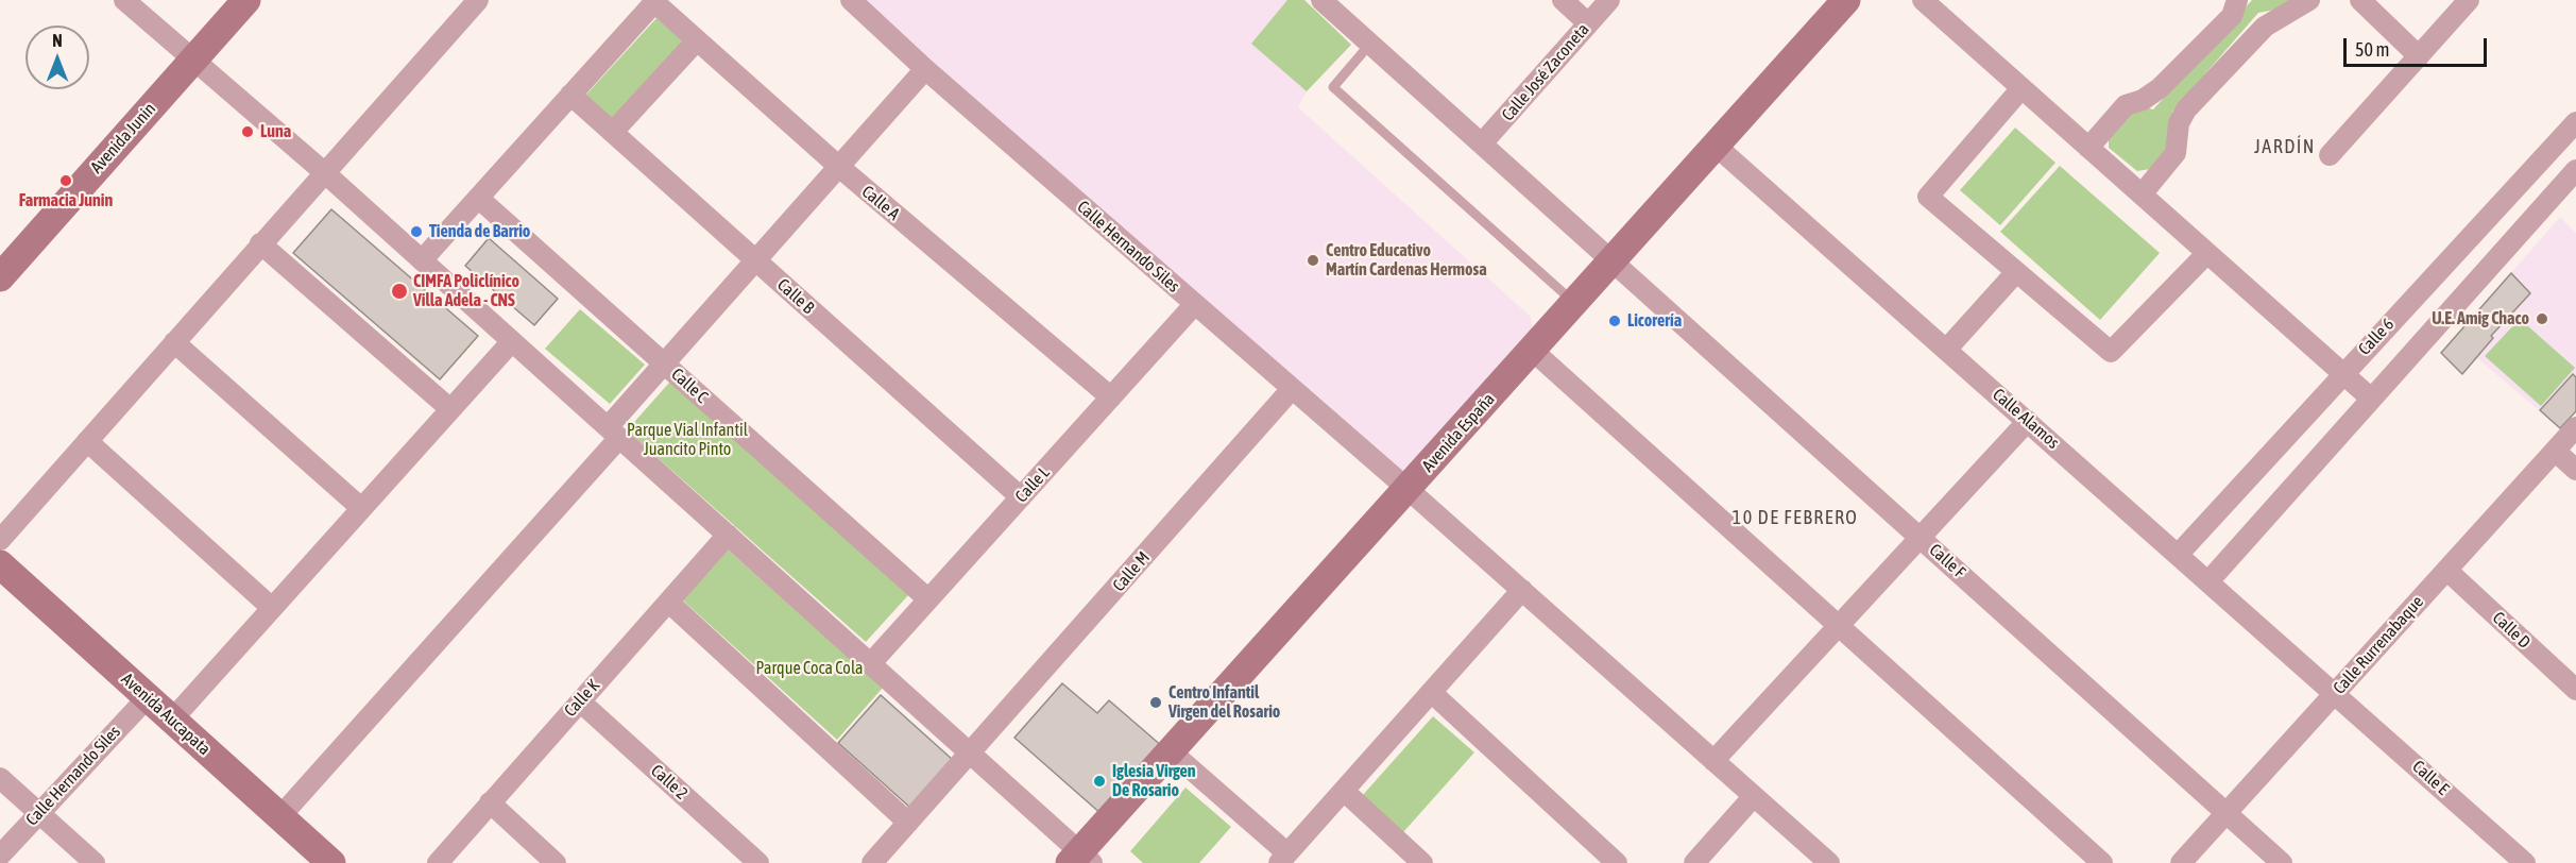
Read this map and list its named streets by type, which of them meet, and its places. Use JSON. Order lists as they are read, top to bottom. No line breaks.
{"streets":{"street":["Calle José Zaconeta","Avenida Junin","Calle A","Calle Hernando Siles","Calle B","Calle 6","Calle C","Calle Alamos","Avenida España","Calle L","Calle F","Calle M","Calle D","Calle Rurrenabaque","Calle K","Avenida Aucapata","Calle E","Calle 2"]},"crossings":[["Calle José Zaconeta","Calle F"],["Calle A","Calle L"],["Calle Hernando Siles","Avenida España"],["Calle Hernando Siles","Calle L"],["Calle Hernando Siles","Calle M"],["Calle Hernando Siles","Avenida Aucapata"],["Calle B","Calle L"],["Calle 6","Calle Alamos"],["Calle C","Calle L"],["Calle Alamos","Avenida España"],["Calle Alamos","Calle Rurrenabaque"],["Calle Alamos","Calle E"],["Avenida España","Calle F"],["Calle F","Calle Rurrenabaque"],["Calle D","Calle Rurrenabaque"],["Calle Rurrenabaque","Calle E"],["Calle K","Calle 2"]],"districts":["JARDÍN","10 DE FEBRERO"],"parks":["Parque Vial Infantil Juancito Pinto","Parque Coca Cola"],"places":["Luna","Farmacia Junin","Tienda de Barrio","Centro Educativo Martín Cardenas Hermosa","CIMFA Policlínico Villa Adela - CNS","U.E. Amig Chaco","Licorería","Centro Infantil Virgen del Rosario","Iglesia Virgen De Rosario"],"scale_bar":"50 m","north":"top"}
